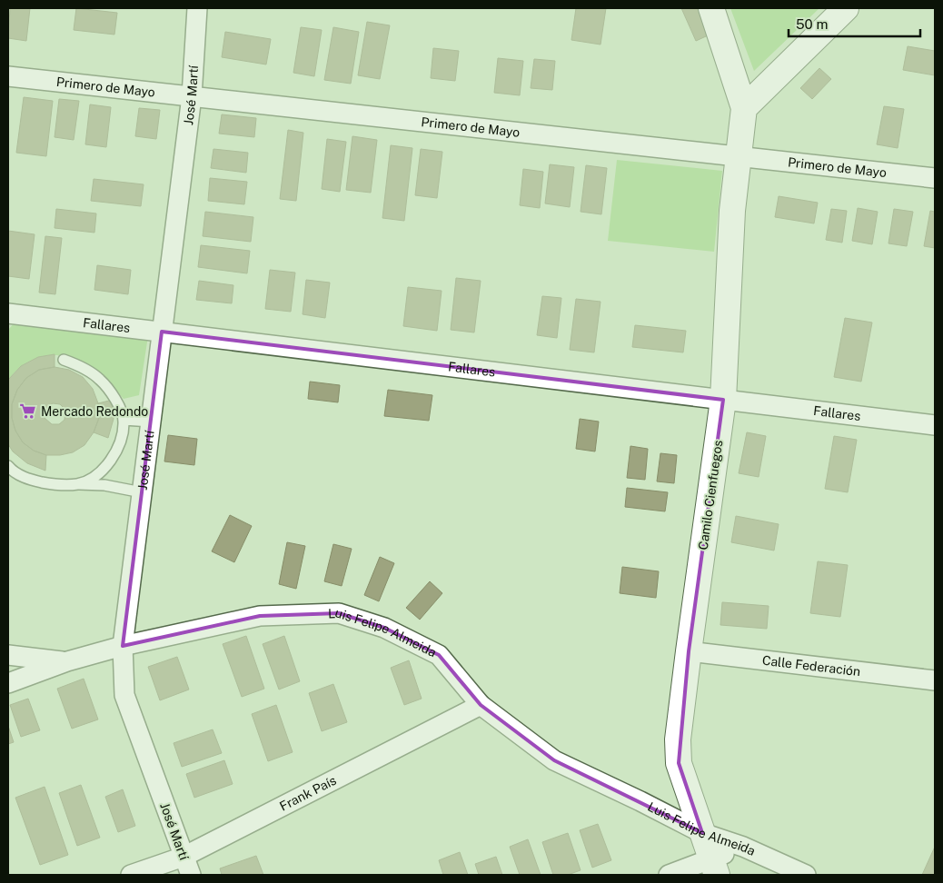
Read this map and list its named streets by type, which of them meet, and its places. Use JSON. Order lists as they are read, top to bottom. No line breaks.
{"streets":{"street":["Primero de Mayo","José Martí","Fallares","Camilo Cienfuegos","Luis Felipe Almeida","Calle Federación","Frank País"]},"crossings":[["Primero de Mayo","José Martí"],["Primero de Mayo","Camilo Cienfuegos"],["José Martí","Fallares"],["José Martí","Luis Felipe Almeida"],["José Martí","Frank País"],["Fallares","Camilo Cienfuegos"],["Camilo Cienfuegos","Luis Felipe Almeida"],["Camilo Cienfuegos","Calle Federación"],["Luis Felipe Almeida","Frank País"]],"places":{"supermarket":["Mercado Redondo"]},"scale_bar":"50 m"}
